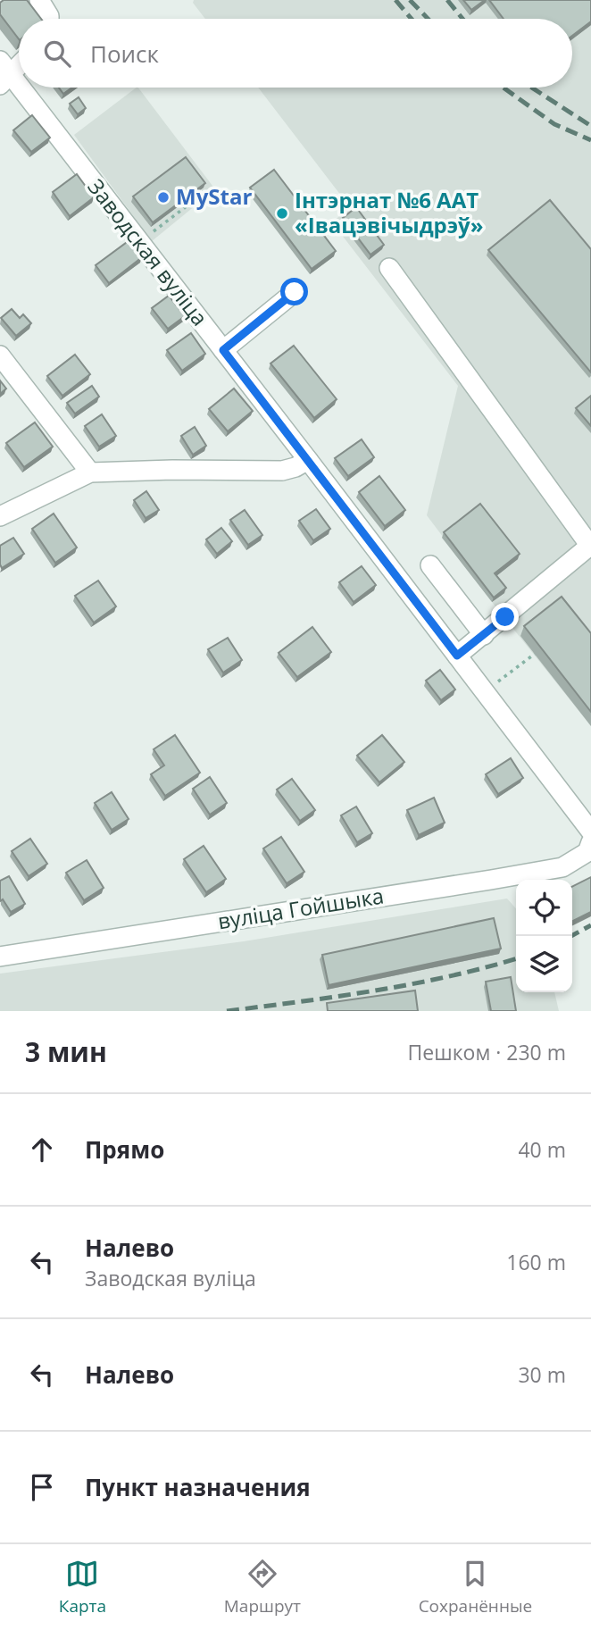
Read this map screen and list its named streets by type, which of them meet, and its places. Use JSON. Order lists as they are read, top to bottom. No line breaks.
{"streets":{"street":["Заводская вуліца","вуліца Гойшыка"]},"places":["MyStar","Інтэрнат №6 ААТ «Івацэвічыдрэў»"],"page":{"search":"Поиск","heading":["3 мин","Пешком · 230 m"],"list":[["Прямо","40 m"],["Налево","Заводская вуліца","160 m"],["Налево","30 m"],"Пункт назначения"],"nav":["Карта","Маршрут","Сохранённые"]}}
